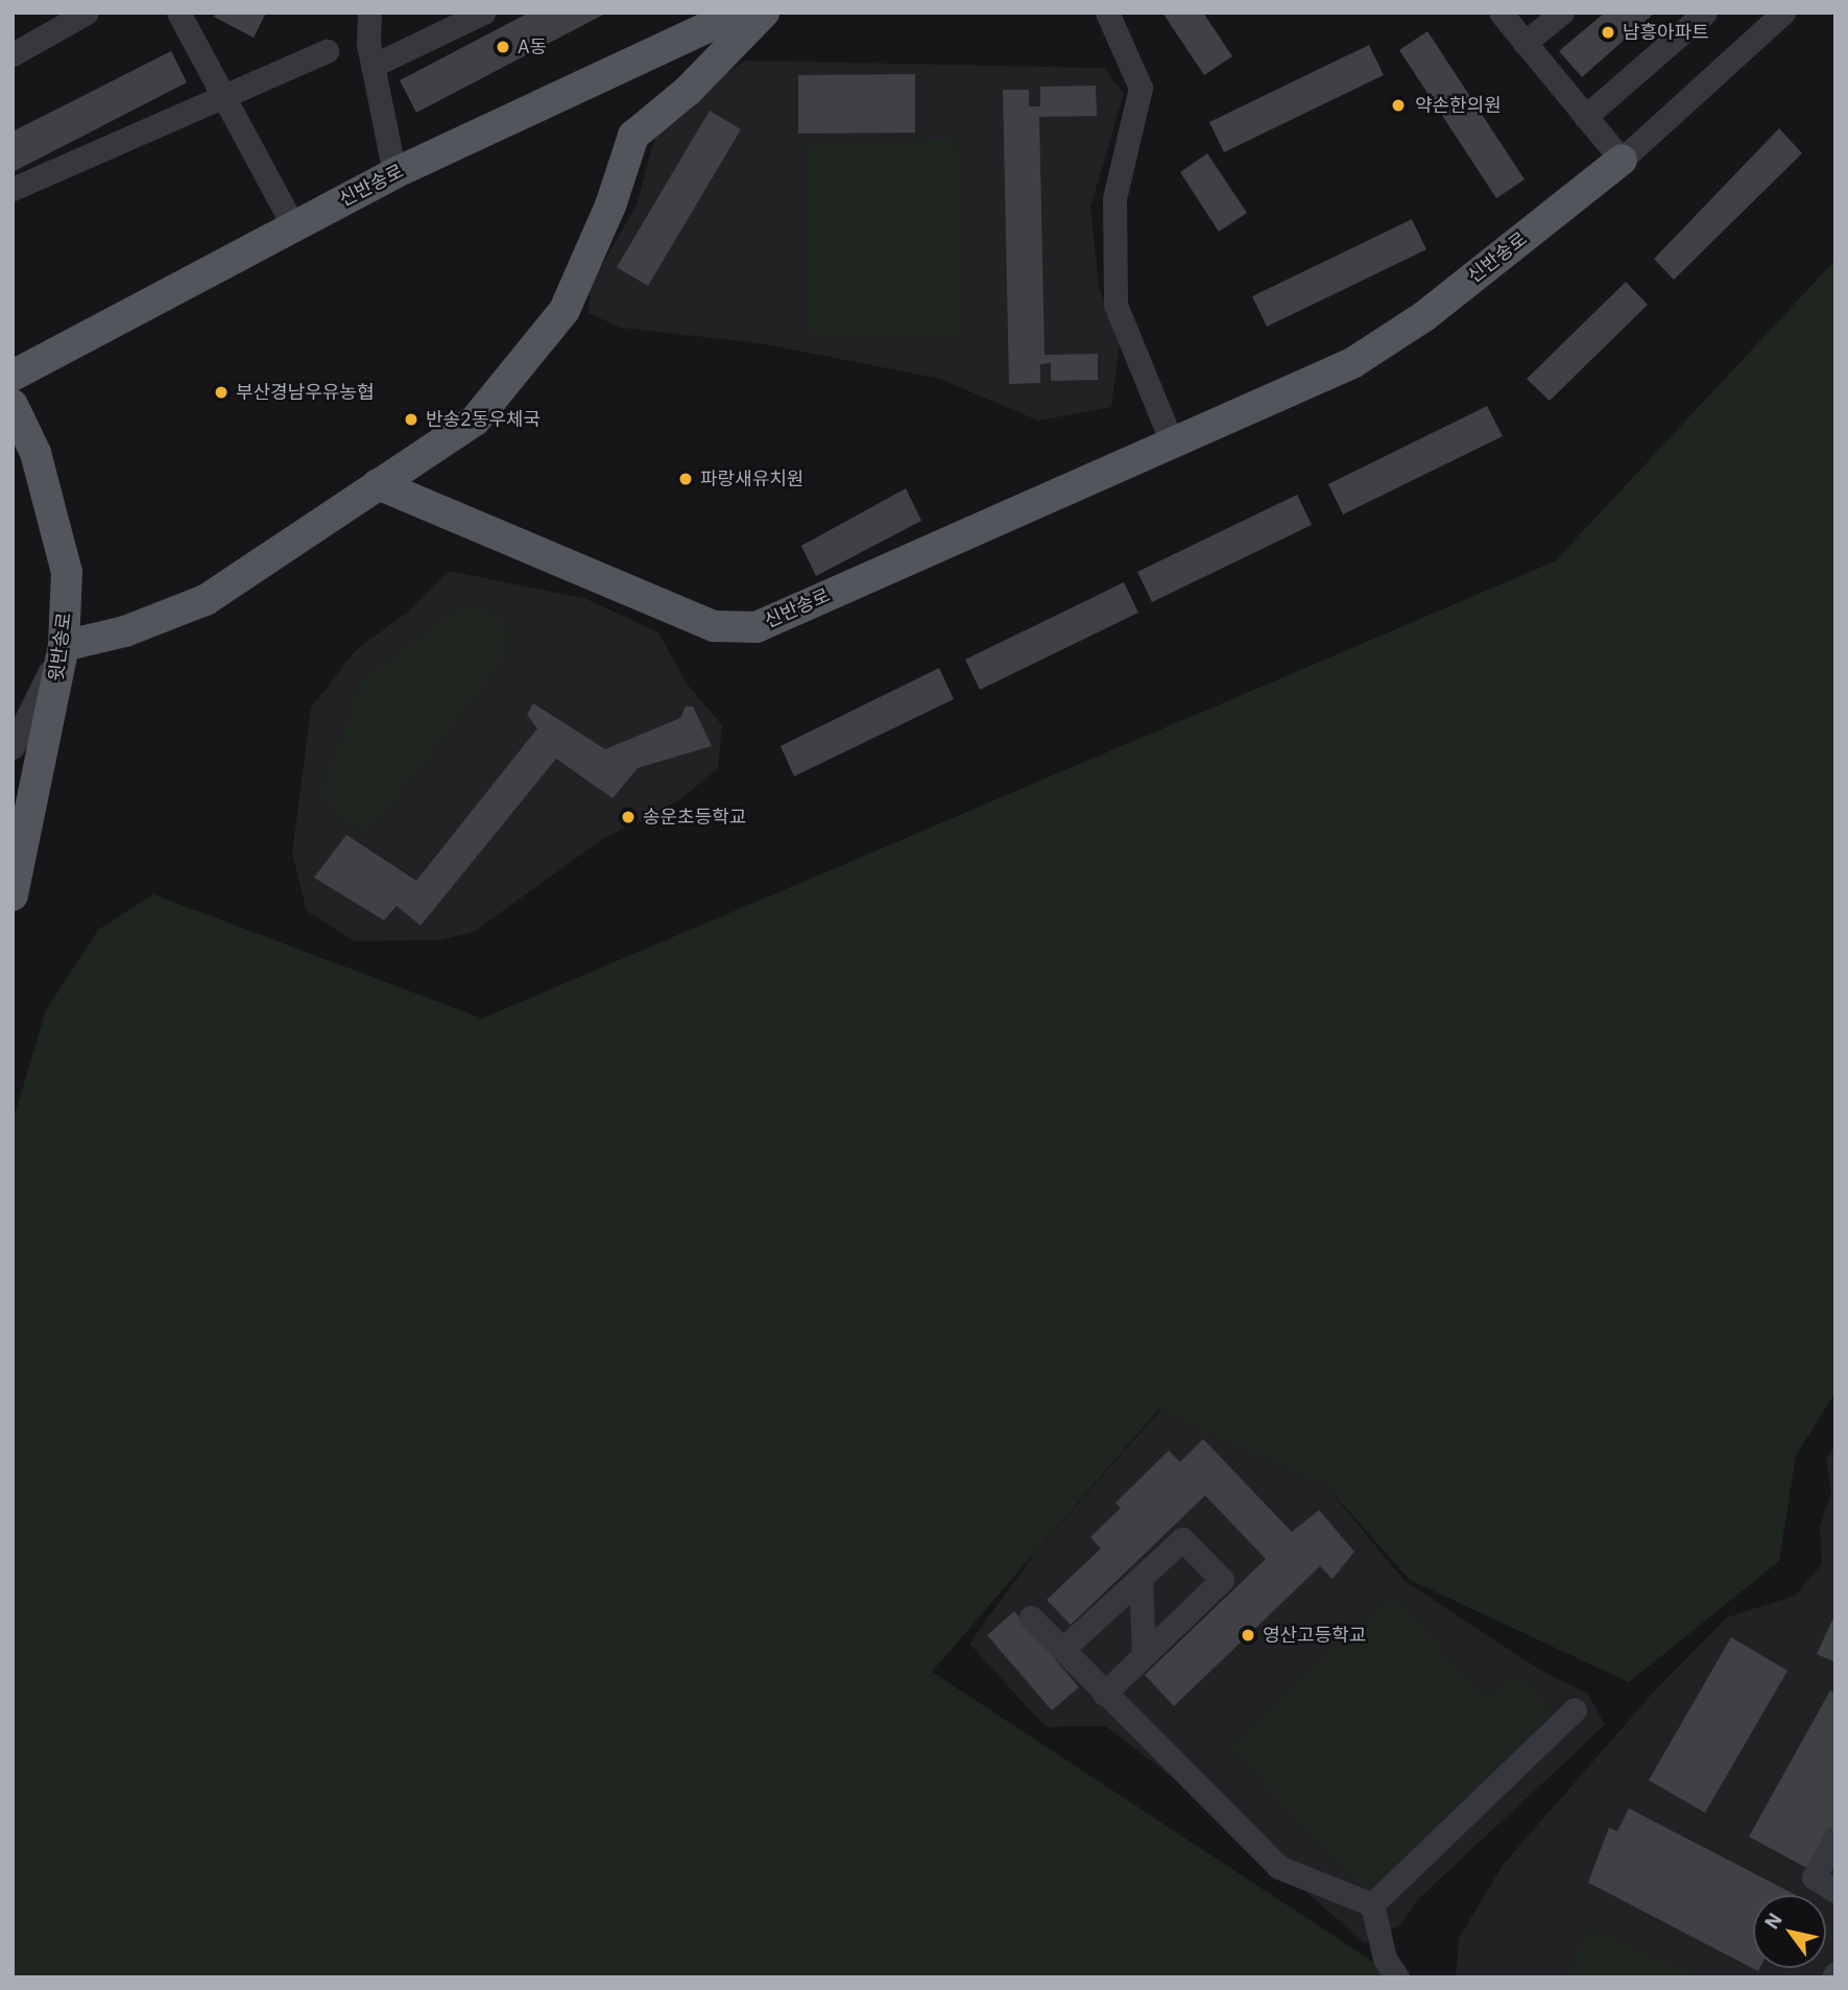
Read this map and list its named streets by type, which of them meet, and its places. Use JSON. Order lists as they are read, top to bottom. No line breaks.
{"streets":{"main road":["신반송로","윗반송로"]},"places":["남흥아파트","A동","약손한의원","부산경남우유농협","반송2동우체국","파랑새유치원","송운초등학교","영산고등학교"],"north":"top left"}
